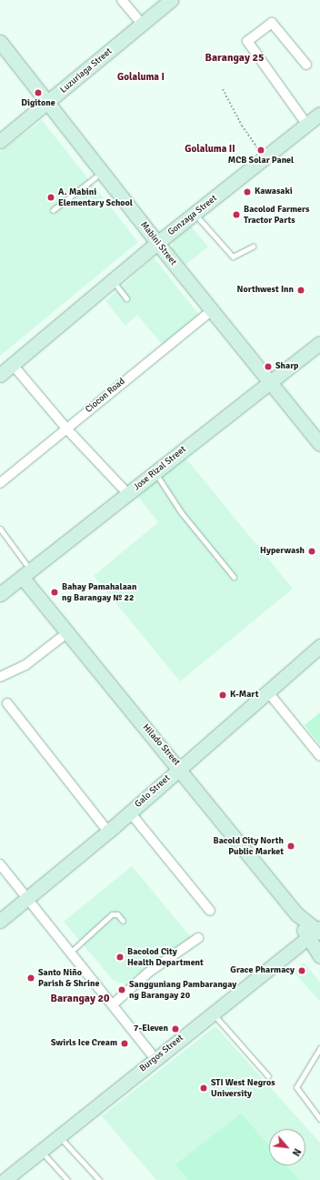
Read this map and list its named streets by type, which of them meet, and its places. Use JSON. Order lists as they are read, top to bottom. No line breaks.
{"streets":{"street":["Luzuriaga Street","Gonzaga Street","Mabini Street","Ciocon Road","Jose Rizal Street","Hilado Street","Galo Street","Burgos Street"]},"crossings":[["Luzuriaga Street","Mabini Street"],["Gonzaga Street","Mabini Street"],["Mabini Street","Ciocon Road"],["Mabini Street","Jose Rizal Street"],["Jose Rizal Street","Hilado Street"],["Hilado Street","Galo Street"],["Hilado Street","Burgos Street"]],"districts":["Barangay 25","Golaluma I","Golaluma II","Barangay 20"],"places":["Digitone","MCB Solar Panel","Kawasaki","A. Mabini Elementary School","Bacolod Farmers Tractor Parts","Northwest Inn","Sharp","Hyperwash","Bahay Pamahalaan ng Barangay № 22","K-Mart","Bacold City North Public Market","Bacolod City Health Department","Grace Pharmacy","Santo Niño Parish & Shrine","Sangguniang Pambarangay ng Barangay 20","7-Eleven","Swirls Ice Cream","STI West Negros University"],"north":"bottom right"}
